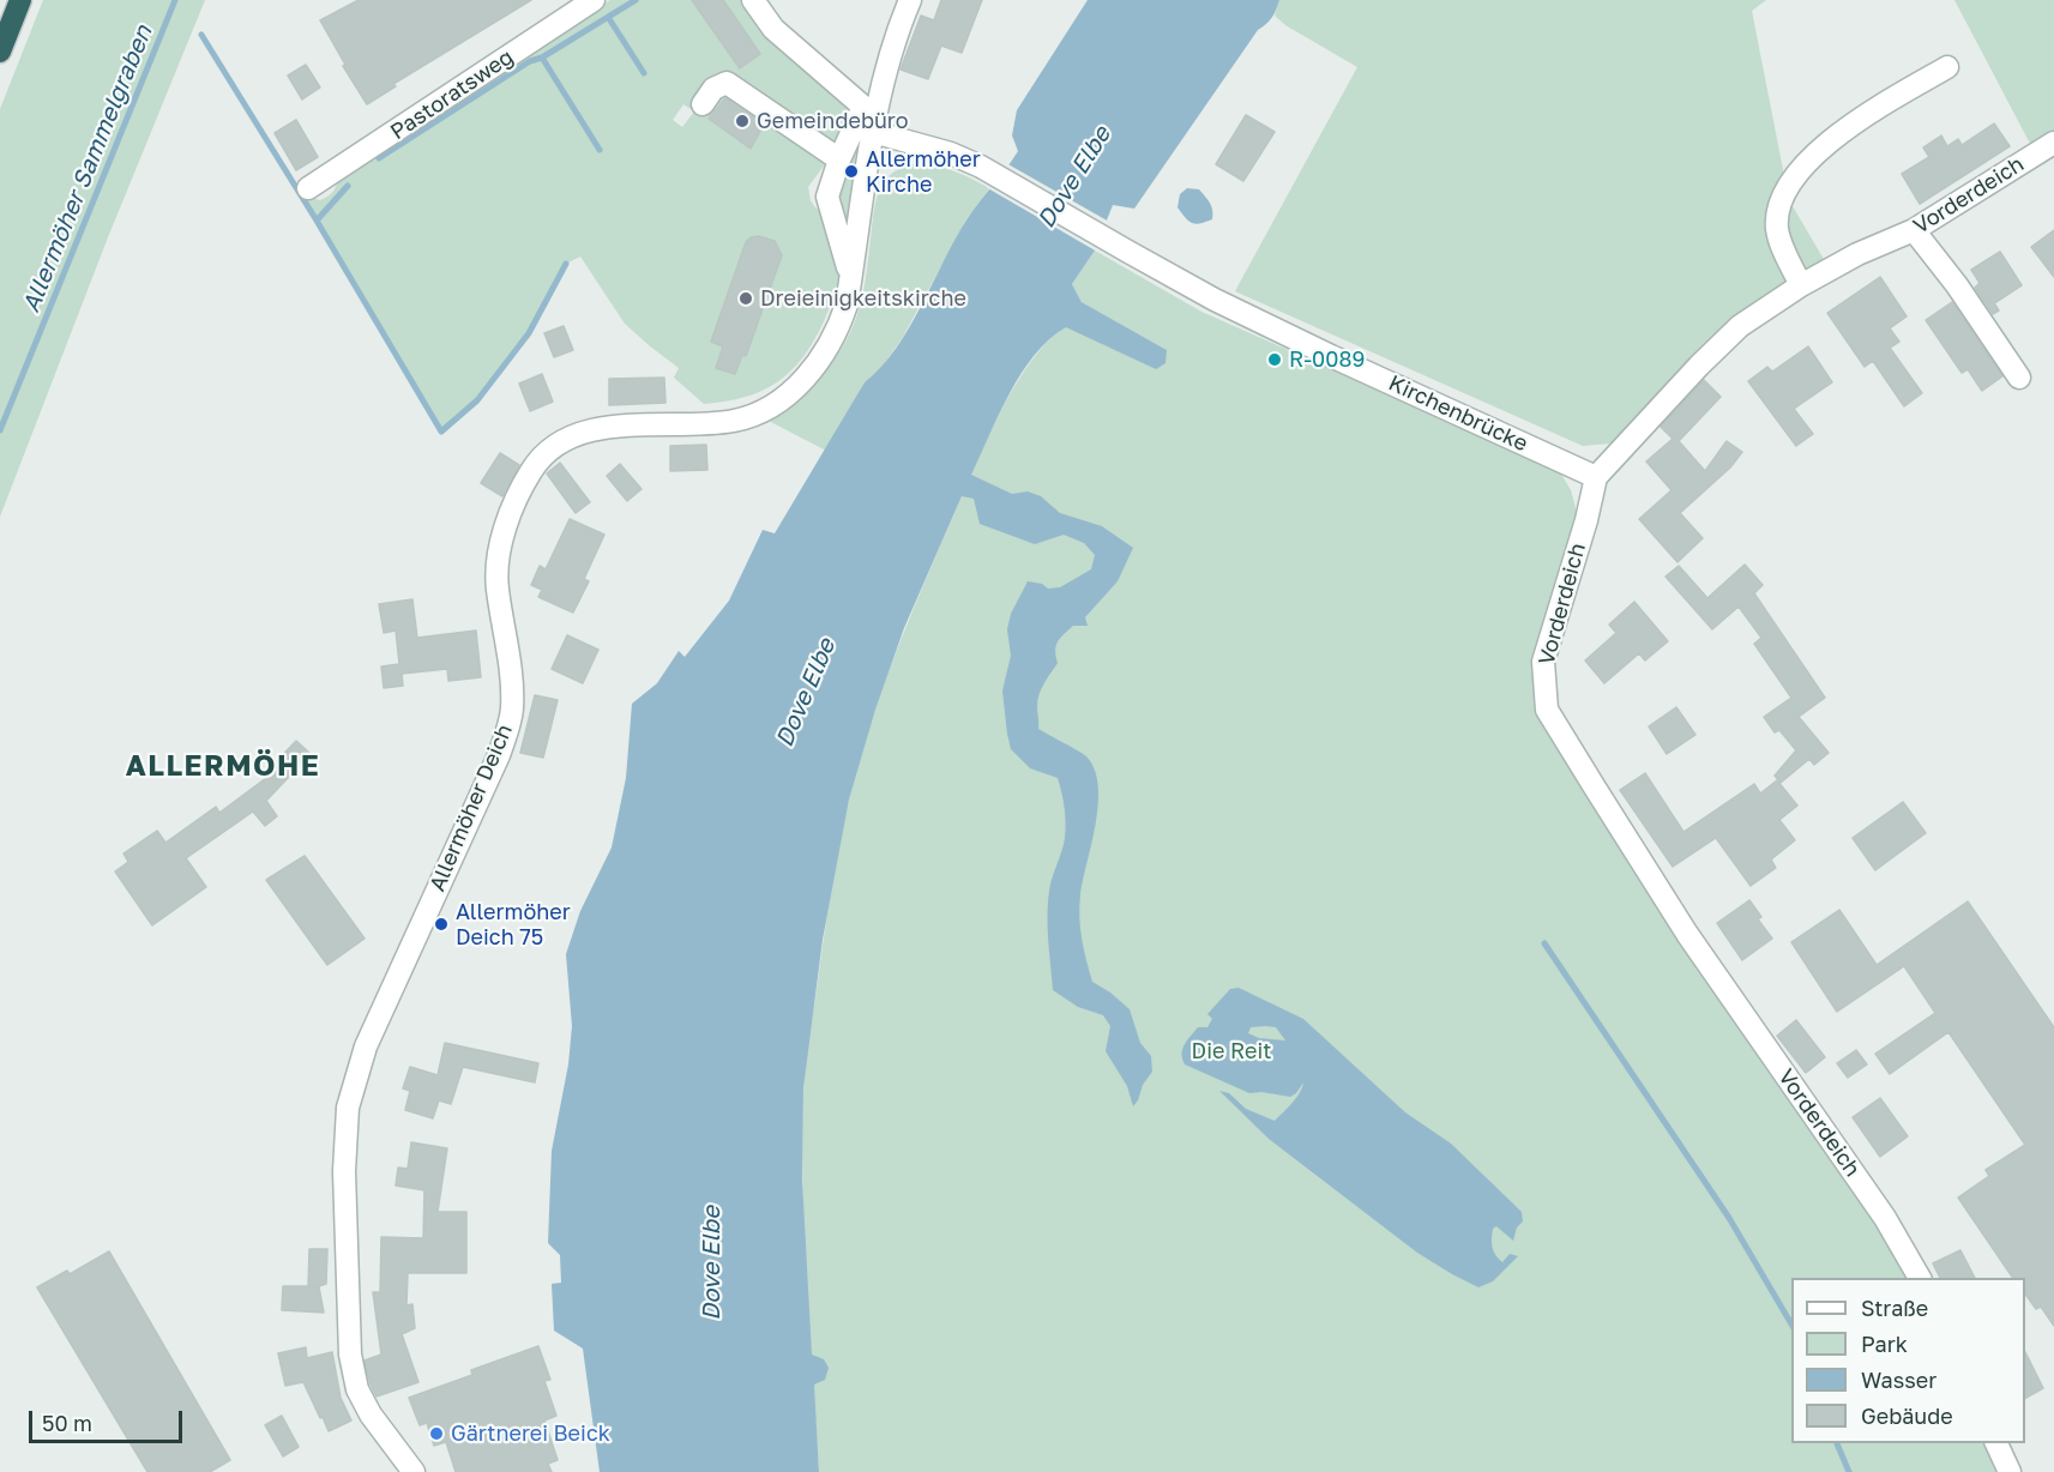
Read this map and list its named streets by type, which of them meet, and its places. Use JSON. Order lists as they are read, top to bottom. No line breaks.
{"streets":{"street":["Pastoratsweg","Vorderdeich","Kirchenbrücke","Allermöher Deich"]},"crossings":[["Vorderdeich","Kirchenbrücke"],["Kirchenbrücke","Allermöher Deich"]],"districts":["ALLERMÖHE"],"water":["Allermöher Sammelgraben","Dove Elbe"],"parks":["Die Reit"],"places":["Gemeindebüro","Allermöher Kirche","Dreieinigkeitskirche","R-0089","Allermöher Deich 75","Gärtnerei Beick"],"legend":["Straße","Park","Wasser","Gebäude"],"scale_bar":"50 m"}
